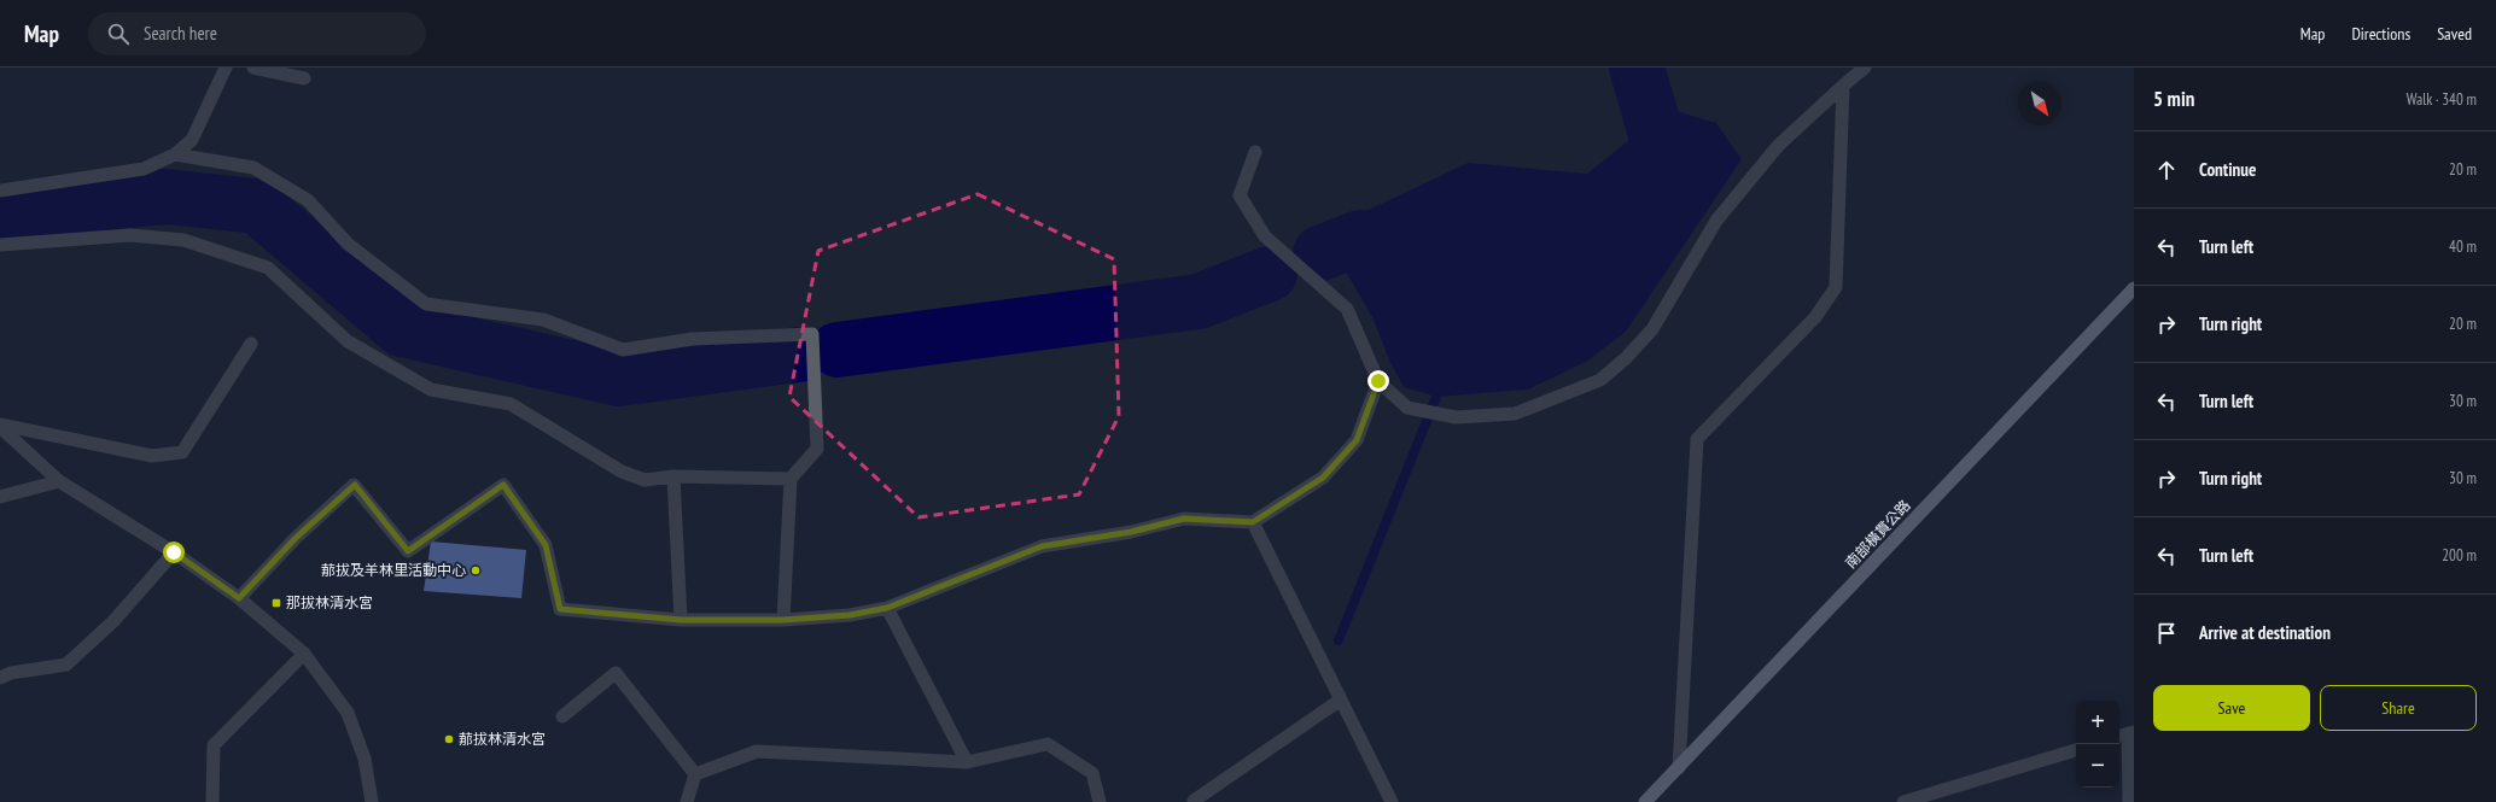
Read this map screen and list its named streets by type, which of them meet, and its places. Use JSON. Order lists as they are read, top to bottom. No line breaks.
{"streets":{"main road":["南部橫貫公路"]},"places":{"other":["𦰡拔及羊林里活動中心","𦰡拔林清水宮"],"transit":["那拔林清水宮"]},"north":"bottom right","page":{"header":"Map","search":"Search here","nav":["Map","Directions","Saved"],"heading":["5 min","Walk · 340 m"],"list":[["Continue","20 m"],["Turn left","40 m"],["Turn right","20 m"],["Turn left","30 m"],["Turn right","30 m"],["Turn left","200 m"],"Arrive at destination"],"buttons":["Save","Share"],"map_buttons":["+","−"]}}
